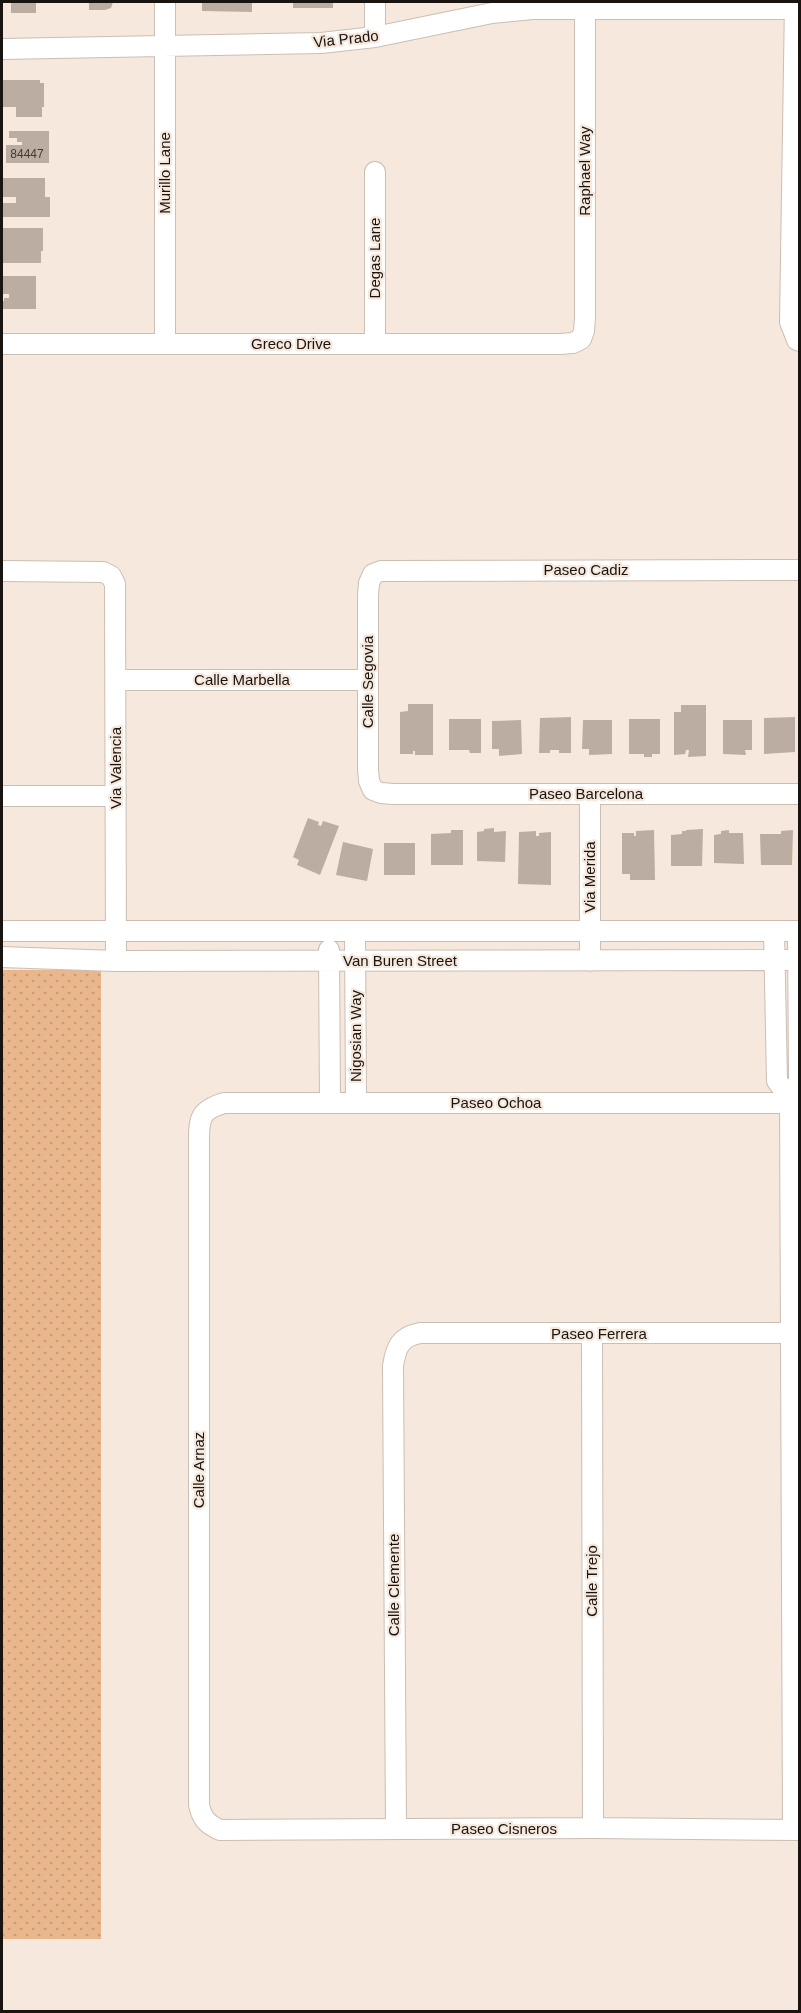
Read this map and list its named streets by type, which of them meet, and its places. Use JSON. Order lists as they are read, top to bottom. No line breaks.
{"streets":{"street":["Via Prado","Raphael Way","Murillo Lane","Degas Lane","Greco Drive","Paseo Cadiz","Calle Marbella","Calle Segovia","Via Valencia","Paseo Barcelona","Via Merida","Van Buren Street","Nigosian Way","Paseo Ochoa","Paseo Ferrera","Calle Arnaz","Calle Trejo","Calle Clemente","Paseo Cisneros"]},"crossings":[["Via Prado","Raphael Way"],["Via Prado","Murillo Lane"],["Raphael Way","Greco Drive"],["Murillo Lane","Greco Drive"],["Degas Lane","Greco Drive"],["Paseo Cadiz","Calle Segovia"],["Calle Marbella","Calle Segovia"],["Calle Marbella","Via Valencia"],["Calle Segovia","Paseo Barcelona"],["Via Valencia","Van Buren Street"],["Paseo Barcelona","Via Merida"],["Via Merida","Van Buren Street"],["Van Buren Street","Nigosian Way"],["Nigosian Way","Paseo Ochoa"],["Paseo Ochoa","Calle Arnaz"],["Paseo Ferrera","Calle Trejo"],["Paseo Ferrera","Calle Clemente"],["Calle Arnaz","Paseo Cisneros"],["Calle Trejo","Paseo Cisneros"],["Calle Clemente","Paseo Cisneros"]],"house_numbers":["84447"]}
